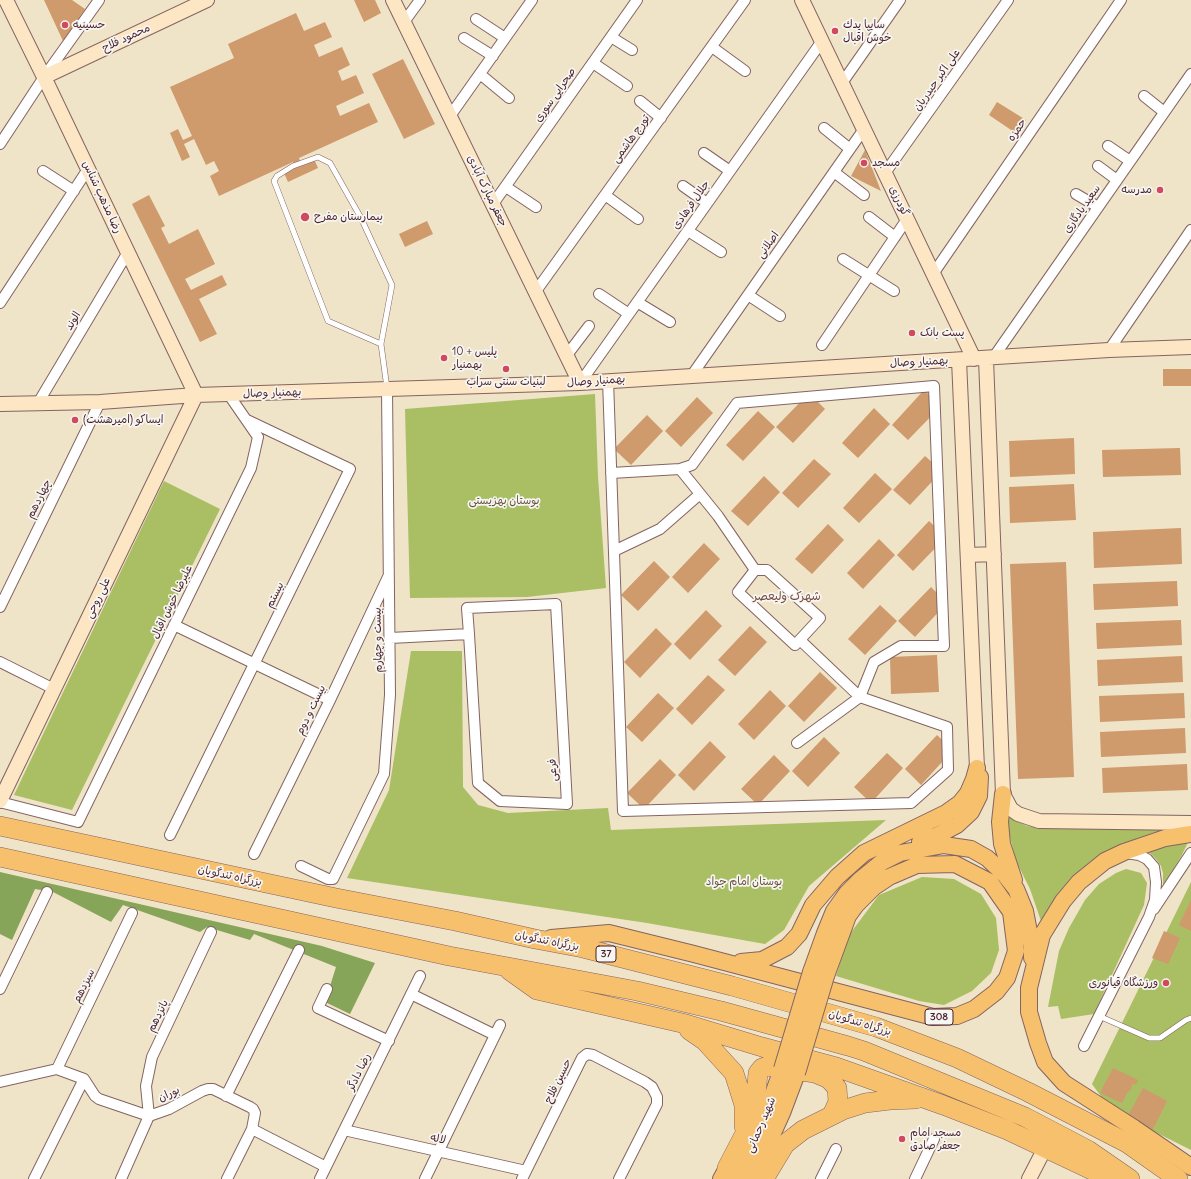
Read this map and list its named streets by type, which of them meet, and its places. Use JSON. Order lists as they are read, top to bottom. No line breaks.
{"streets":{"highway":["بزرگراه تندگویان","37"],"main road":["308","شهید رحمانی"],"street":["محمود فلاح","علی اکبر حیدریان","صحرایی سوری","حمزه","تورج هاشمی","جعفر مبارک آبادی","رضا مذهب شناس","گودرزی","جلال فرهادی","سعید یادگاری","اصلانی","الوند","بهمنیار وصال","چهاردهم","بیستم","علی روحی","علیرضا خوش اقبال","بیست و چهارم","بیست و دوم","فرعی","سیزدهم","پانزدهم","رضا دادگر","حسین فلاح","بوران","لاله"]},"crossings":[["محمود فلاح","رضا مذهب شناس"],["علی اکبر حیدریان","گودرزی"],["صحرایی سوری","جعفر مبارک آبادی"],["حمزه","گودرزی"],["تورج هاشمی","جعفر مبارک آبادی"],["جعفر مبارک آبادی","جلال فرهادی"],["جعفر مبارک آبادی","بهمنیار وصال"],["رضا مذهب شناس","الوند"],["رضا مذهب شناس","بهمنیار وصال"],["رضا مذهب شناس","علی روحی"],["گودرزی","جلال فرهادی"],["گودرزی","سعید یادگاری"],["گودرزی","اصلانی"],["گودرزی","بهمنیار وصال"],["جلال فرهادی","بهمنیار وصال"],["سعید یادگاری","بهمنیار وصال"],["اصلانی","بهمنیار وصال"],["الوند","بهمنیار وصال"],["بهمنیار وصال","چهاردهم"],["بهمنیار وصال","علی روحی"],["بهمنیار وصال","علیرضا خوش اقبال"],["بهمنیار وصال","بیست و چهارم"],["بیستم","علیرضا خوش اقبال"],["علی روحی","علیرضا خوش اقبال"],["بیست و چهارم","بیست و دوم"],["بزرگراه تندگویان","308"],["پانزدهم","بوران"],["308","شهید رحمانی"],["رضا دادگر","لاله"],["حسین فلاح","لاله"]],"districts":["شهرک ولیعصر"],"parks":["بوستان بهزیستی","بوستان امام جواد"],"places":["حسینیه","سايپا يدك خوش اقبال","مسجد","مدرسه","بیمارستان مفرح","پست بانک","پلیس + 10 بهمنیار","لبنیات سنتی سراب","ایساکو (امیرهشت)","ورزشگاه قیانوری","مسجد امام جعفر صادق"]}
